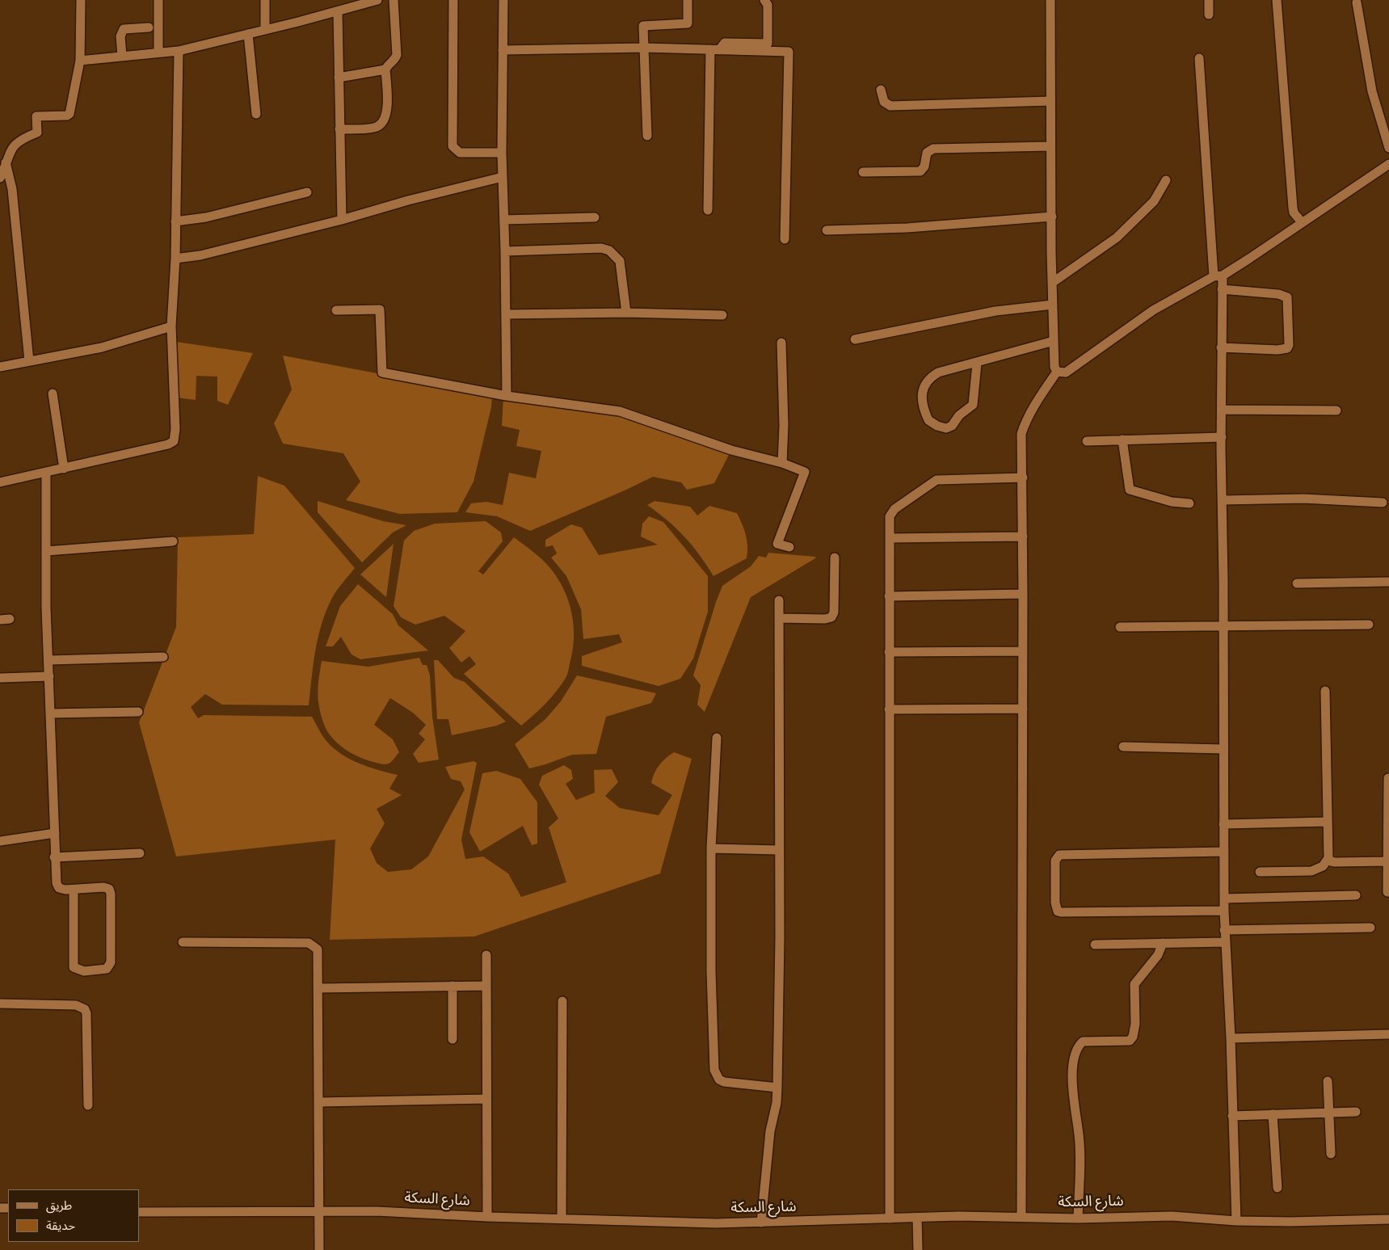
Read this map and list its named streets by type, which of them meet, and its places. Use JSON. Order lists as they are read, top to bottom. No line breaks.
{"streets":{"street":["شارع السكة"]},"legend":["طريق","حديقة"]}
